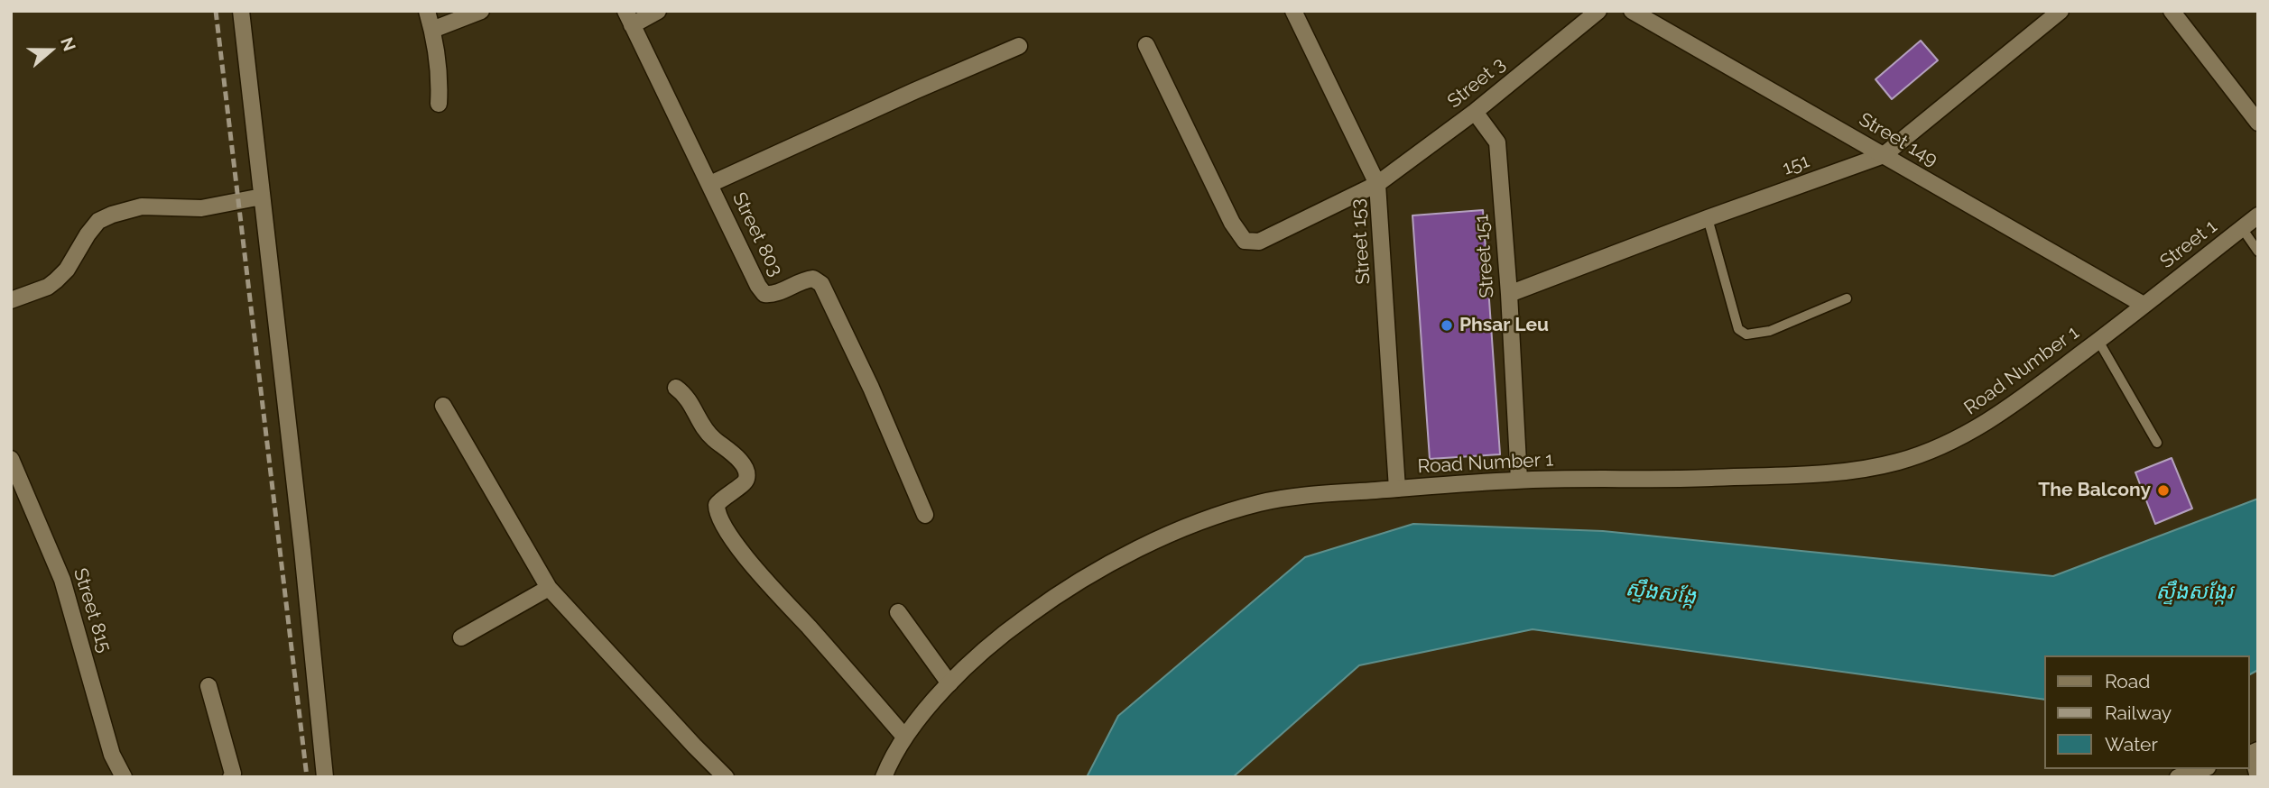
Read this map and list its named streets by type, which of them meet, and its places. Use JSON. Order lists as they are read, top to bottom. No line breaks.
{"streets":{"street":["Street 3","Street 149","151","Street 803","Street 153","Street 1","Street 151","Road Number 1","Street 815"]},"crossings":[["Street 3","Street 153"],["Street 3","Street 151"],["Street 149","151"],["Street 149","Street 1"],["Street 149","Road Number 1"],["151","Street 151"],["Street 153","Road Number 1"],["Street 1","Road Number 1"],["Street 151","Road Number 1"]],"water":["ស្ទឹងសង្កែរ","ស្ទឹងសង្កែ"],"places":["Phsar Leu","The Balcony"],"legend":["Road","Railway","Water"],"north":"right"}
